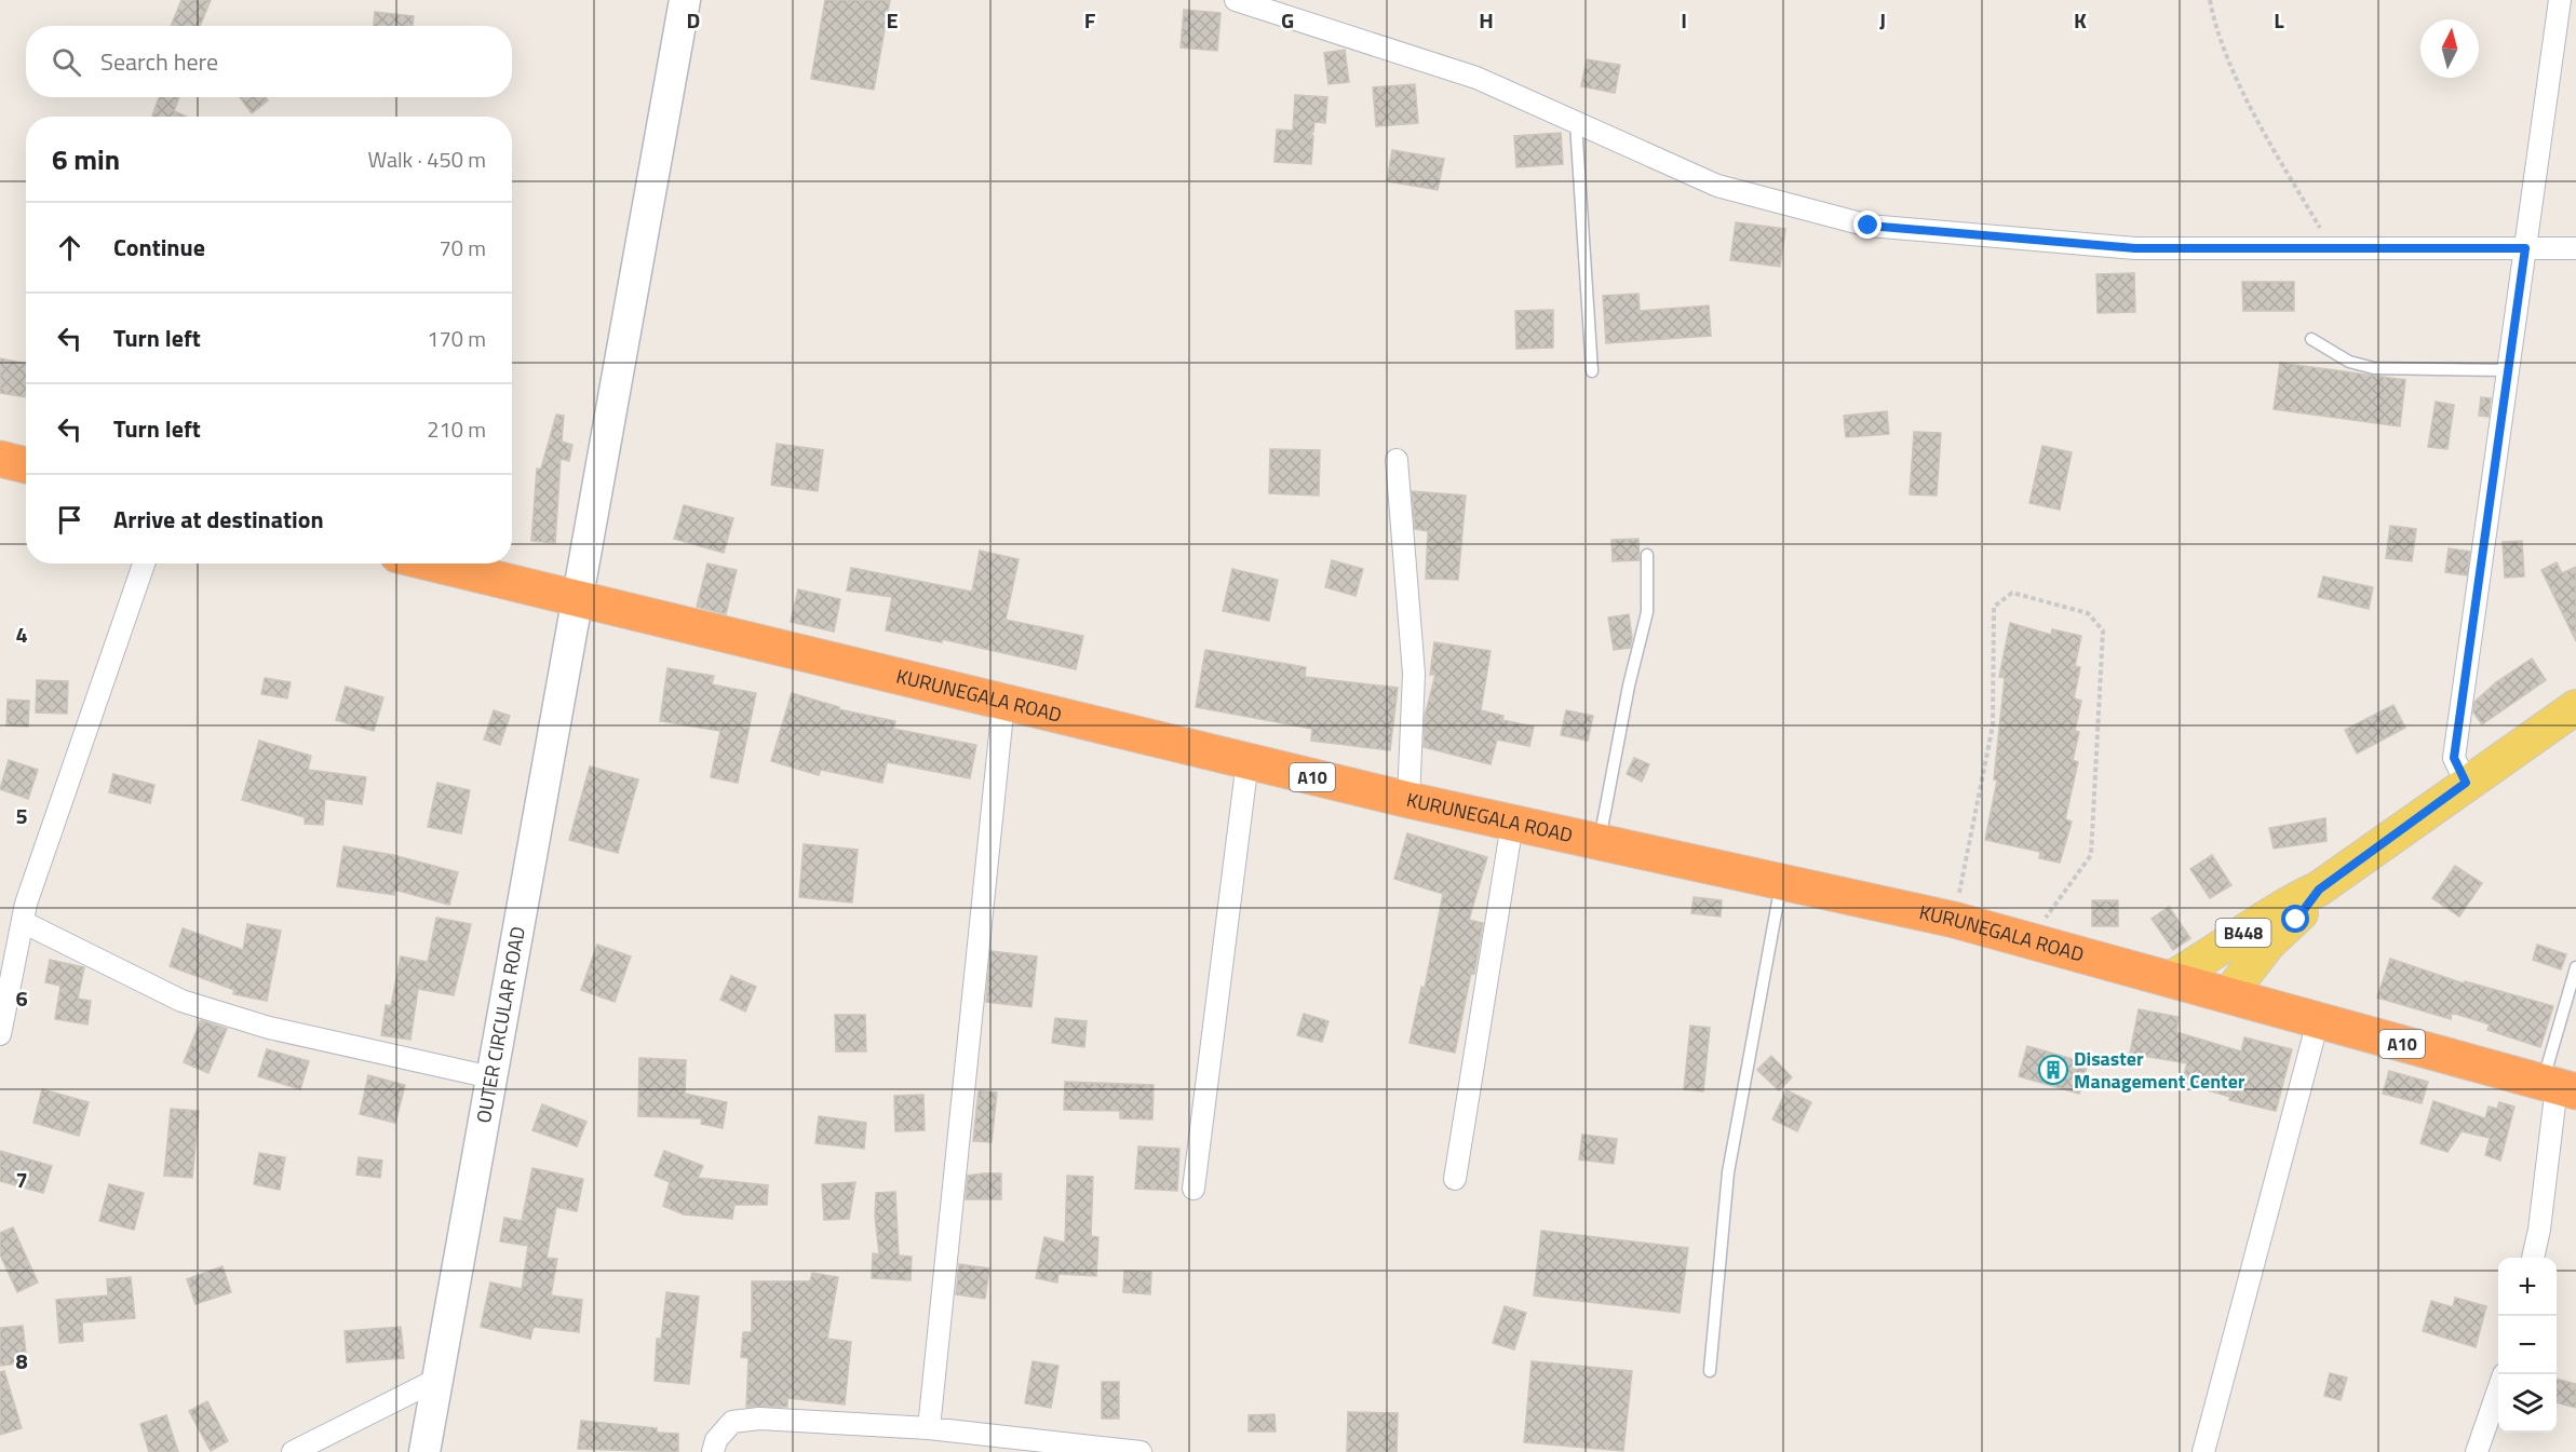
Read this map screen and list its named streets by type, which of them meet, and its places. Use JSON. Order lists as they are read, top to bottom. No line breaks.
{"streets":{"highway":["KURUNEGALA ROAD","A10"],"main road":["B448"],"street":["OUTER CIRCULAR ROAD"]},"crossings":[["KURUNEGALA ROAD","B448"],["KURUNEGALA ROAD","OUTER CIRCULAR ROAD"]],"places":{"building":["Disaster Management Center"]},"north":"top","page":{"search":"Search here","heading":["6 min","Walk · 450 m"],"list":[["Continue","70 m"],["Turn left","170 m"],["Turn left","210 m"],"Arrive at destination"],"map_buttons":["+","−"]},"grid":{"columns":["D","E","F","G","H","I","J","K","L"],"rows":["4","5","6","7","8"]}}
